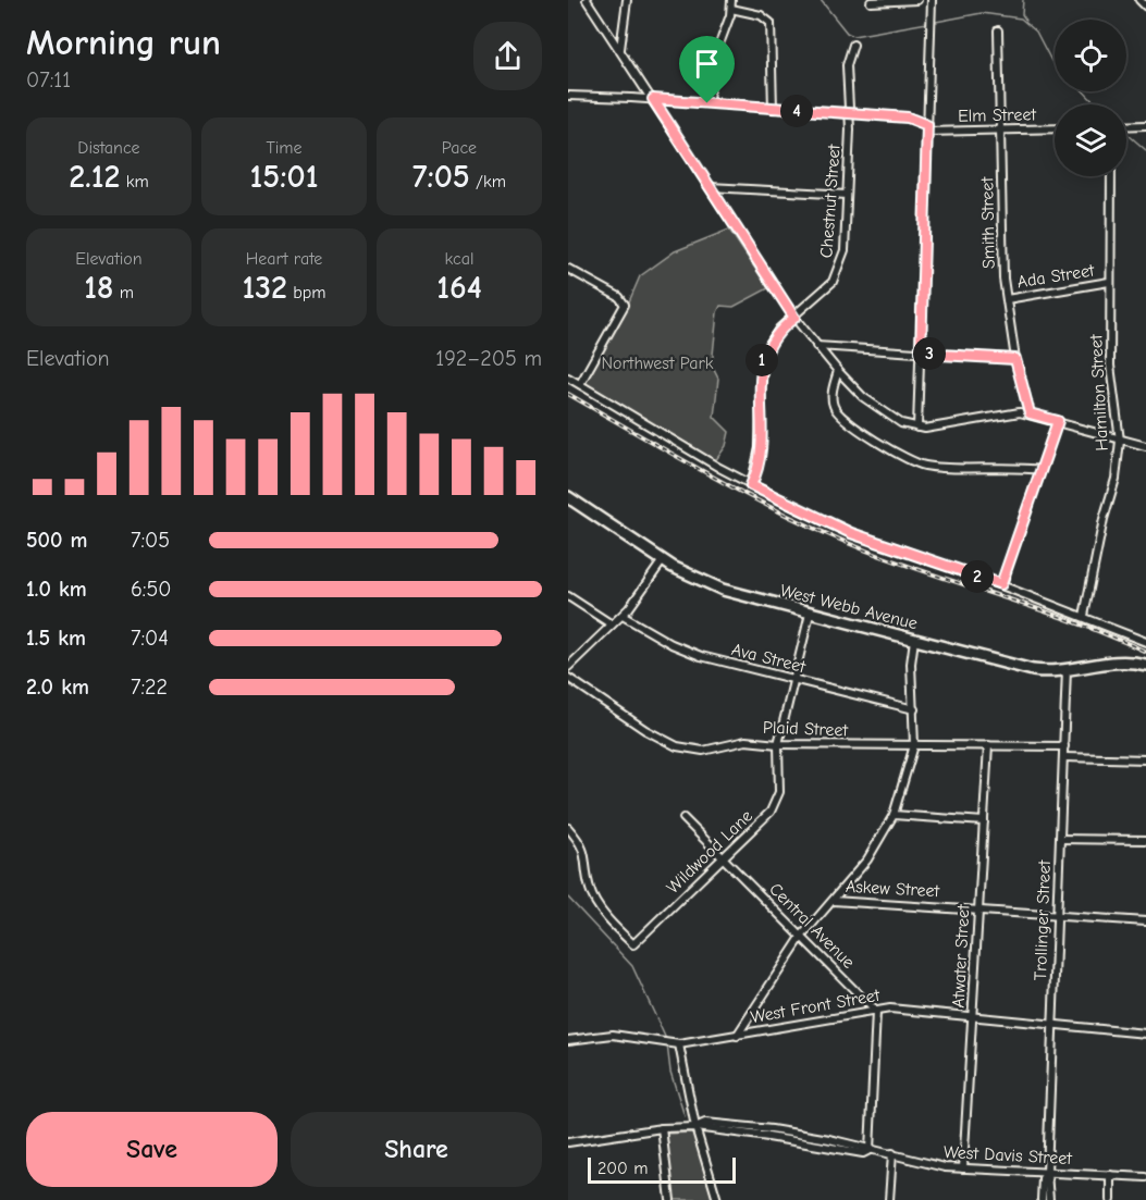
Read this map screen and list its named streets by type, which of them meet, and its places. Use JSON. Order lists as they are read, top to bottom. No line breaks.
{"streets":{"highway":["West Webb Avenue"],"street":["Elm Street","Chestnut Street","Smith Street","Ada Street","Hamilton Street","Ava Street","Plaid Street","Wildwood Lane","Askew Street","Trollinger Street","Central Avenue","Atwater Street","West Front Street","West Davis Street"]},"crossings":[["Elm Street","Chestnut Street"],["Elm Street","Smith Street"],["Smith Street","Ada Street"],["Ada Street","Hamilton Street"],["West Webb Avenue","Wildwood Lane"],["West Webb Avenue","Trollinger Street"],["Ava Street","Wildwood Lane"],["Plaid Street","Wildwood Lane"],["Plaid Street","Trollinger Street"],["Plaid Street","Atwater Street"],["Wildwood Lane","Central Avenue"],["Askew Street","Trollinger Street"],["Askew Street","Atwater Street"],["Trollinger Street","West Front Street"],["Trollinger Street","West Davis Street"],["Central Avenue","West Front Street"],["Atwater Street","West Front Street"],["Atwater Street","West Davis Street"]],"parks":["Northwest Park"],"scale_bar":"200 m","page":{"heading":["Morning run","07:11"],"pins":["4","3","1","2"],"stats":[["Distance","2.12 km"],["Time","15:01"],["Pace","7:05 /km"],["Elevation","18 m"],["Heart rate","132 bpm"],["kcal","164"]],"chart":["Elevation","192–205 m"],"list":[{"name":"500 m","note":"7:05"},{"name":"1.0 km","note":"6:50"},{"name":"1.5 km","note":"7:04"},{"name":"2.0 km","note":"7:22"}],"buttons":["Save","Share"],"scale":"200 m"}}
